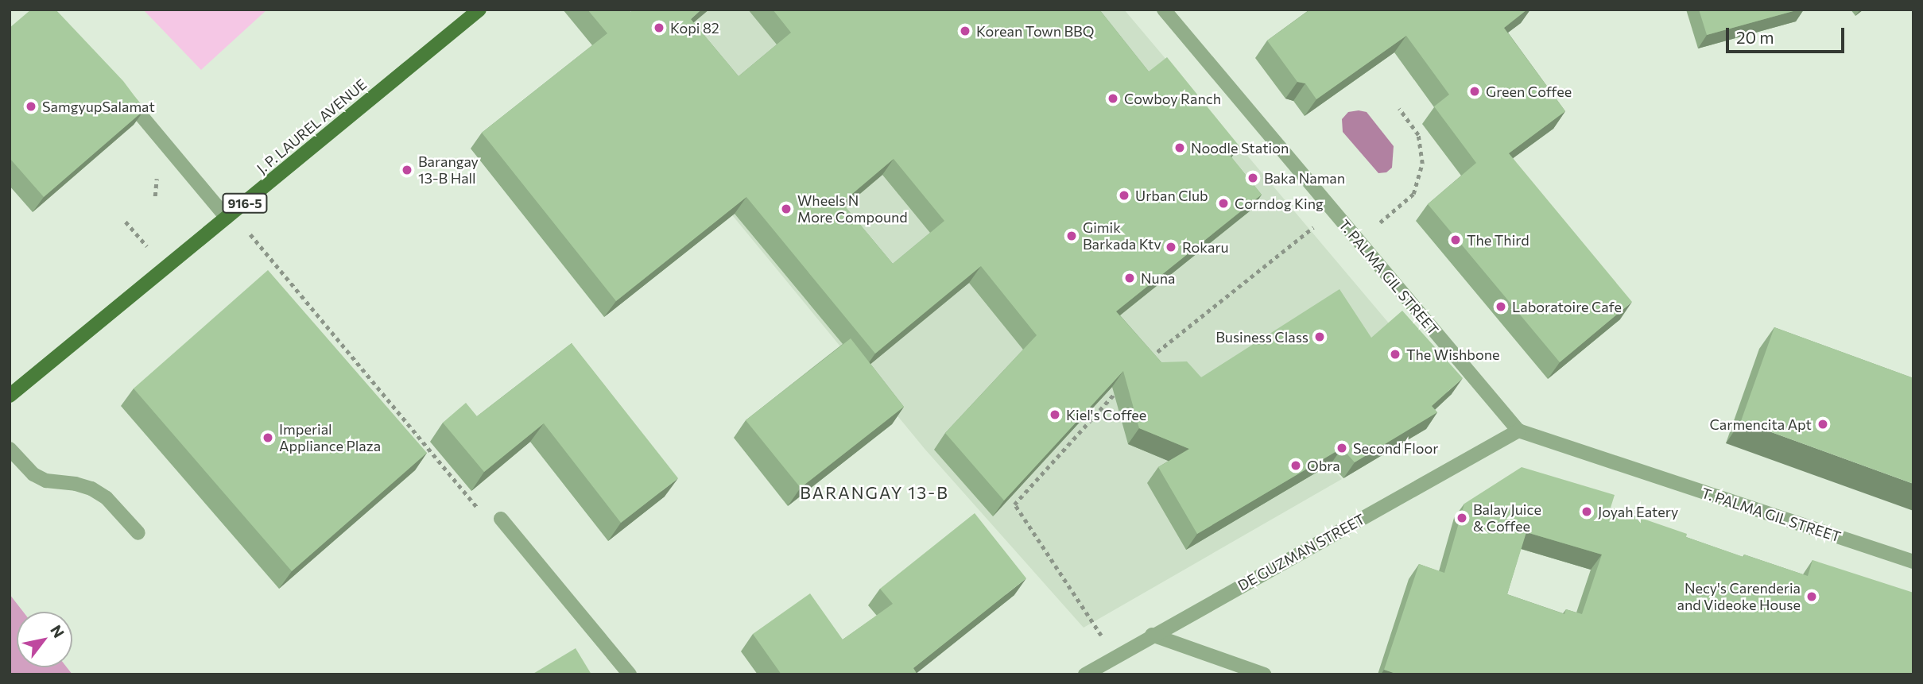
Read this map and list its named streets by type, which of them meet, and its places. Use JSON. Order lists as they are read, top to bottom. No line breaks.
{"streets":{"main road":["J. P. LAUREL AVENUE","916-5"],"street":["T. PALMA GIL STREET","DE GUZMAN STREET"]},"crossings":[["T. PALMA GIL STREET","DE GUZMAN STREET"]],"districts":["BARANGAY 13-B"],"places":["Kopi 82","Korean Town BBQ","Green Coffee","Cowboy Ranch","SamgyupSalamat","Noodle Station","Barangay 13-B Hall","Baka Naman","Urban Club","Corndog King","Wheels N More Compound","Gimik Barkada Ktv","The Third","Rokaru","Nuna","Laboratoire Cafe","Business Class","The Wishbone","Kiel's Coffee","Carmencita Apt","Imperial Appliance Plaza","Second Floor","Obra","Joyah Eatery","Balay Juice & Coffee","Necy's Carenderia and Videoke House"],"scale_bar":"20 m","north":"top right"}
